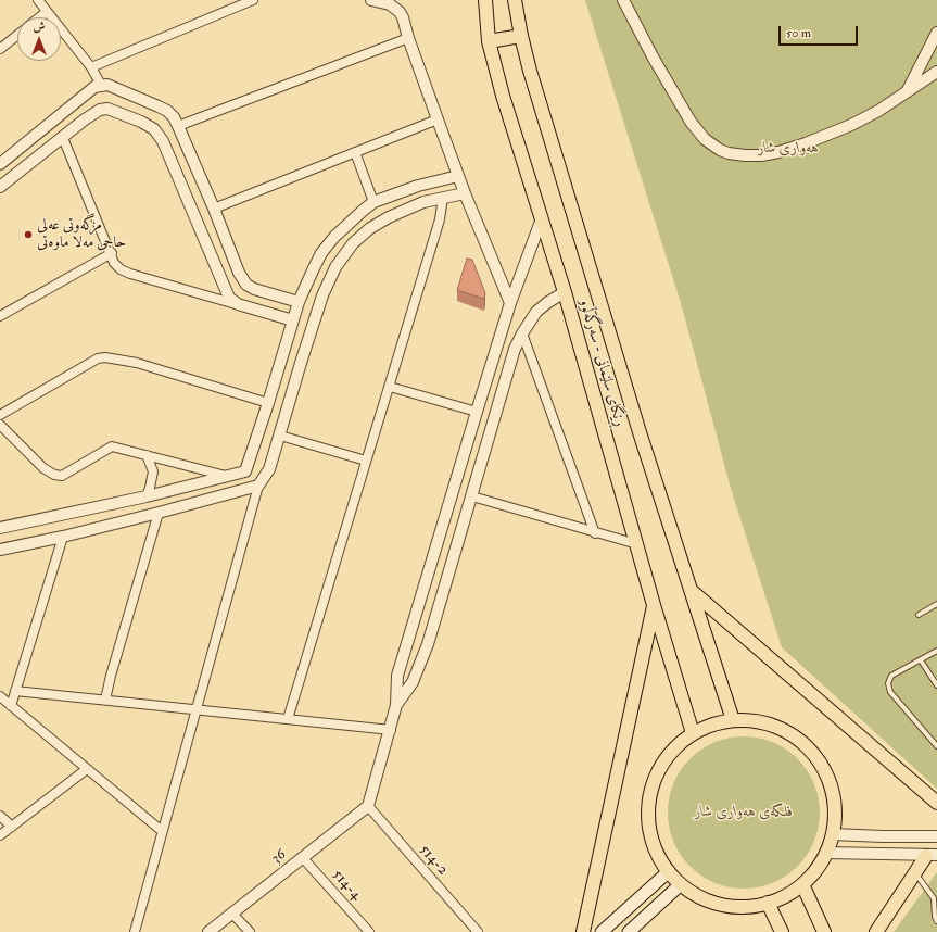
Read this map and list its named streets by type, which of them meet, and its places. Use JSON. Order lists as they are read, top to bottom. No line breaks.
{"streets":{"main road":["ڕێگای سلێمانی - سەرگەڵوو"],"street":["36","514-2","514-4"]},"crossings":[["36","514-2"],["36","514-4"]],"parks":["هەواری شار","فلکەی هەواری شار"],"places":["مزگەوتی عەلی حاجی مەلا ماوەتی"],"scale_bar":"50 m","north":"top"}
